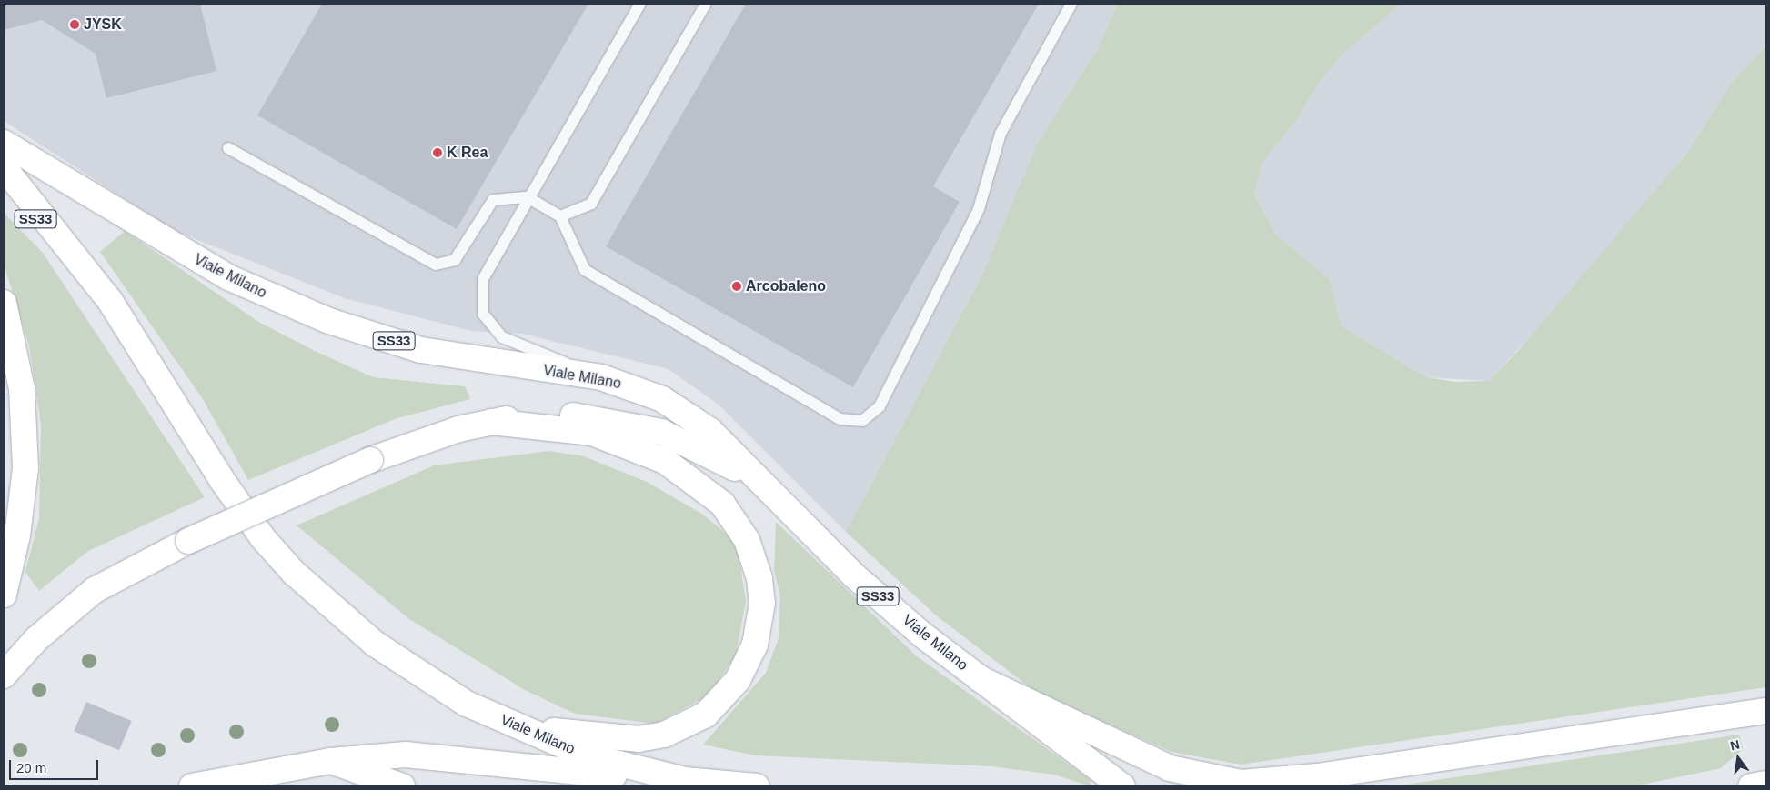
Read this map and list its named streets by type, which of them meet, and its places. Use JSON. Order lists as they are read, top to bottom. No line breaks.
{"streets":{"main road":["SS33","Viale Milano"]},"places":["JYSK","K Rea","Arcobaleno"],"scale_bar":"20 m","north":"top"}
